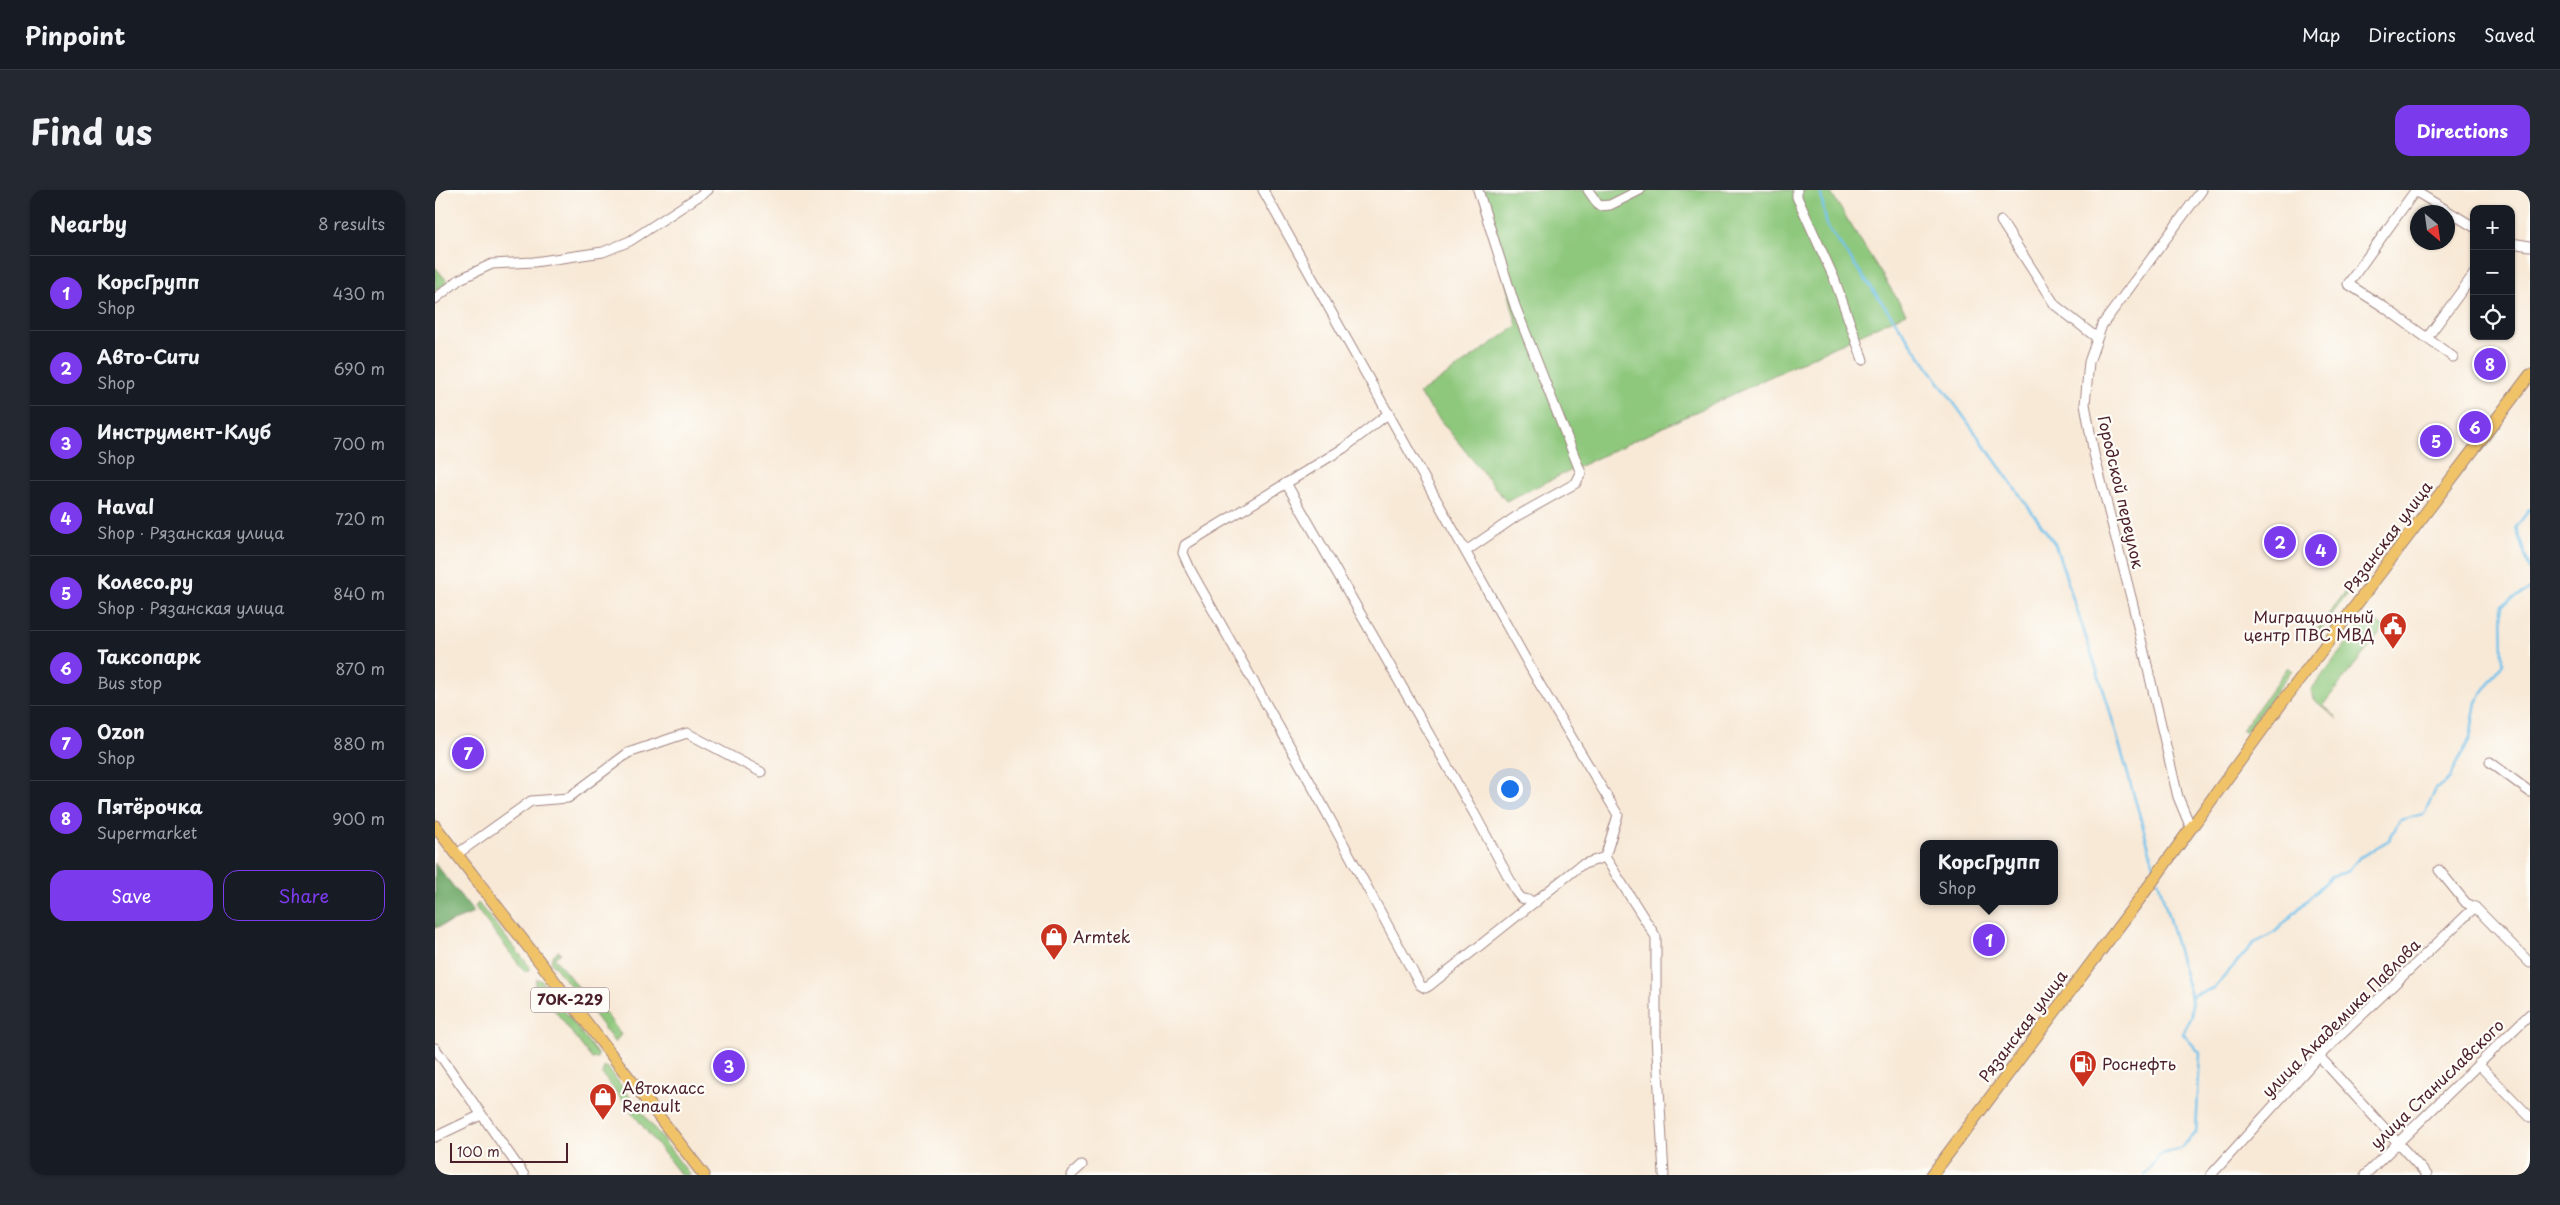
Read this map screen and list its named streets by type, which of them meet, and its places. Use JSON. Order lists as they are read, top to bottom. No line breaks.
{"streets":{"main road":["Рязанская улица","70К-229"],"street":["Городской переулок","улица Академика Павлова","улица Станиславского"]},"crossings":[["Городской переулок","Рязанская улица"]],"places":{"public building":["Миграционный центр ПВС МВД"],"shop":["Armtek","Автокласс Renault"],"fuel station":["Роснефть"]},"scale_bar":"100 m","north":"bottom right","page":{"header":"Pinpoint","nav":["Map","Directions","Saved"],"title":"Find us","buttons":["Directions",["Save","Share"]],"heading":["Nearby","8 results"],"map_buttons":["+","−"],"list":[{"mark":"1","name":"КорсГрупп","note":"Shop","value":"430 m"},{"mark":"2","name":"Авто-Сити","note":"Shop","value":"690 m"},{"mark":"3","name":"Инструмент-Клуб","note":"Shop","value":"700 m"},{"mark":"4","name":"Haval","note":"Shop · Рязанская улица","value":"720 m"},{"mark":"5","name":"Колесо.ру","note":"Shop · Рязанская улица","value":"840 m"},{"mark":"6","name":"Таксопарк","note":"Bus stop","value":"870 m"},{"mark":"7","name":"Ozon","note":"Shop","value":"880 m"},{"mark":"8","name":"Пятёрочка","note":"Supermarket","value":"900 m"}],"pins":["8","6","5","2","4","7","1","3"],"popup":["КорсГрупп","Shop"],"scale":"100 m"}}
